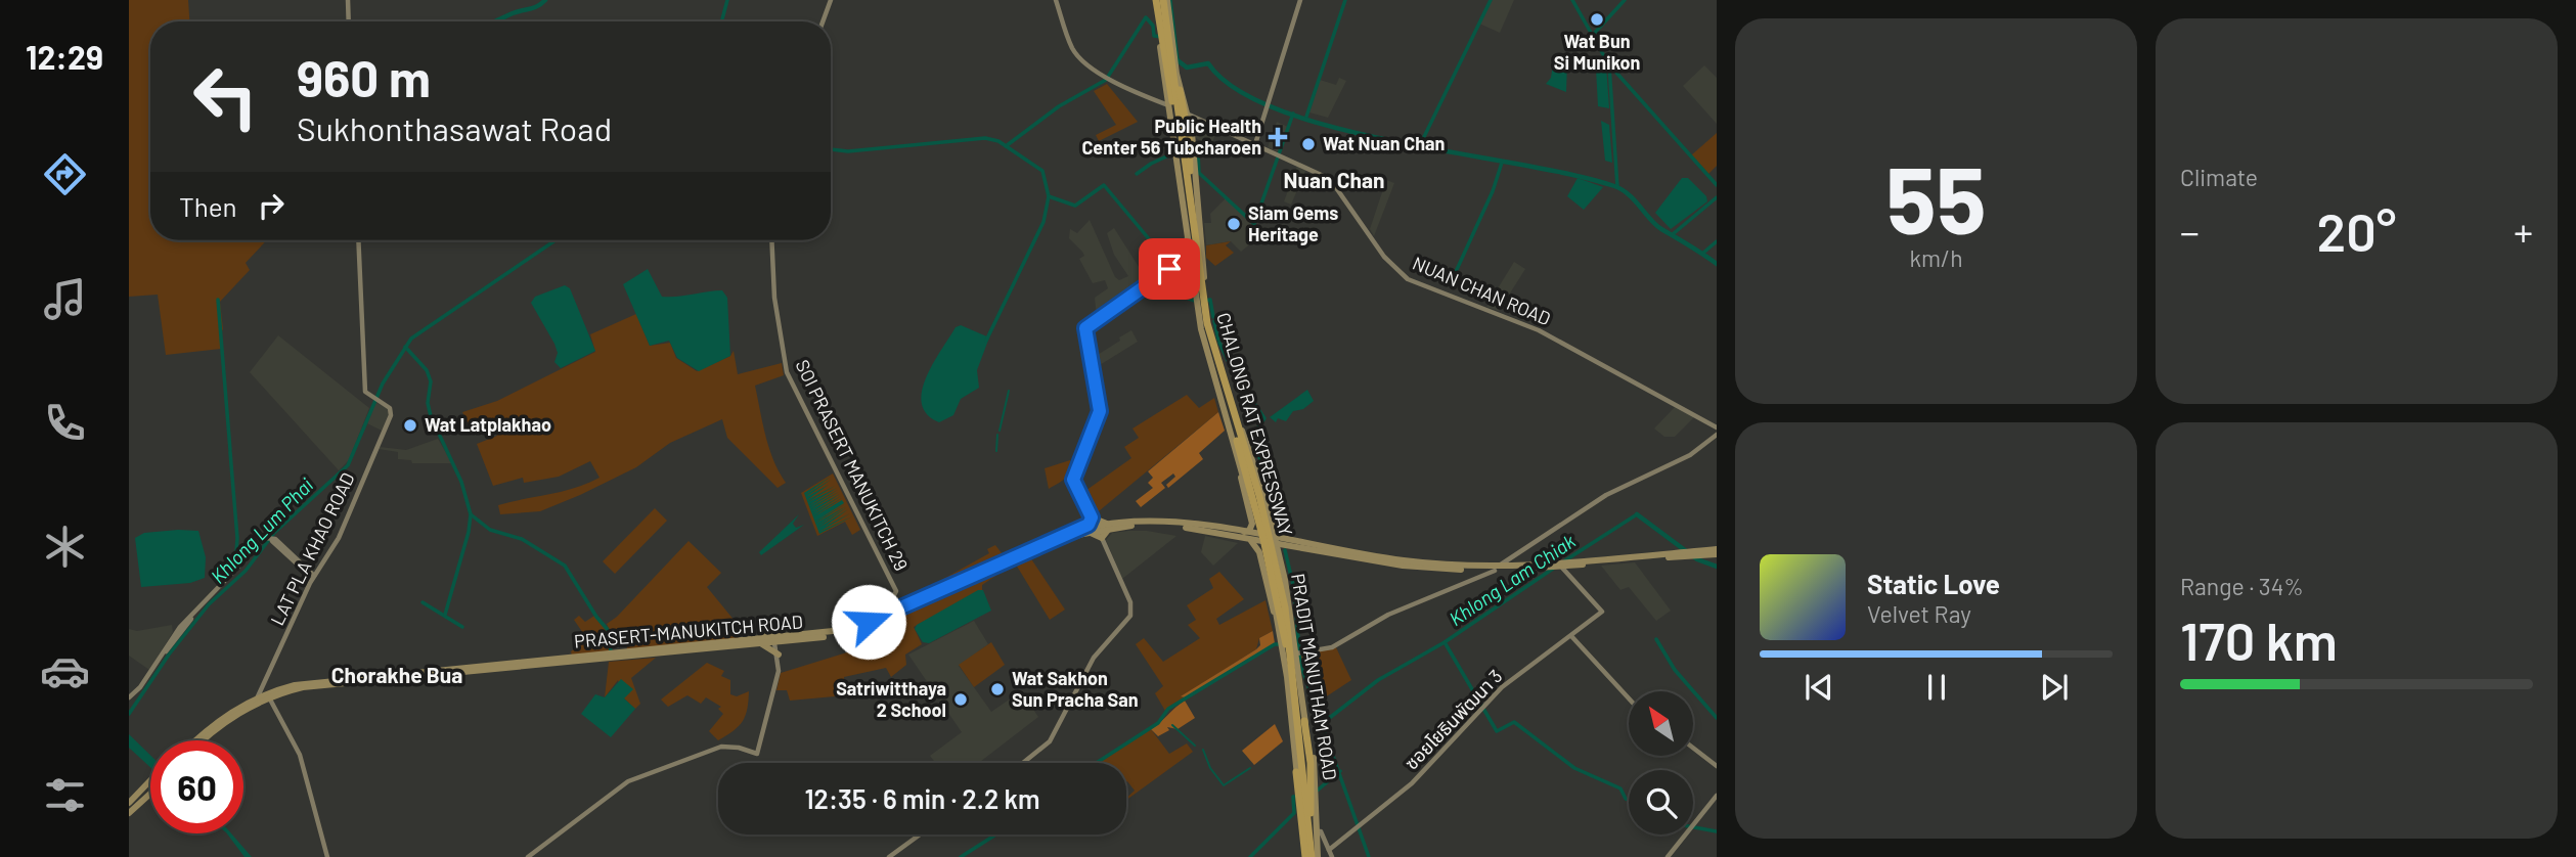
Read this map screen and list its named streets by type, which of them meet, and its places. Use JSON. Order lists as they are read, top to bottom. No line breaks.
{"streets":{"highway":["CHALONG RAT EXPRESSWAY"],"main road":["NUAN CHAN ROAD","SOI PRASERT MANUKITCH 29","LAT PLA KHAO ROAD","PRASERT-MANUKITCH ROAD","PRADIT MANUTHAM ROAD","ซอยโยธินพัฒนา 3"]},"crossings":[["NUAN CHAN ROAD","PRADIT MANUTHAM ROAD"],["CHALONG RAT EXPRESSWAY","PRADIT MANUTHAM ROAD"],["SOI PRASERT MANUKITCH 29","PRASERT-MANUKITCH ROAD"],["LAT PLA KHAO ROAD","PRASERT-MANUKITCH ROAD"],["PRASERT-MANUKITCH ROAD","ซอยโยธินพัฒนา 3"]],"districts":["Nuan Chan","Chorakhe Bua"],"water":["Khlong Lum Phai","Khlong Lam Chiak"],"places":{"other":["Wat Bun Si Munikon","Wat Nuan Chan","Siam Gems Heritage","Wat Latplakhao","Wat Sakhon Sun Pracha San","Satriwitthaya 2 School"],"health":["Public Health Center 56 Tubcharoen"]},"north":"top left","page":{"tabs":"12:29","tile":[["55","km/h"],"Climate",["Range · 34%","170 km"]],"turn":["960 m","Sukhonthasawat Road"],"then":"Then","heat":["−","20°","+"],"song":["Static Love","Velvet Ray"],"limit":"60","trip":"12:35 · 6 min · 2.2 km"}}
